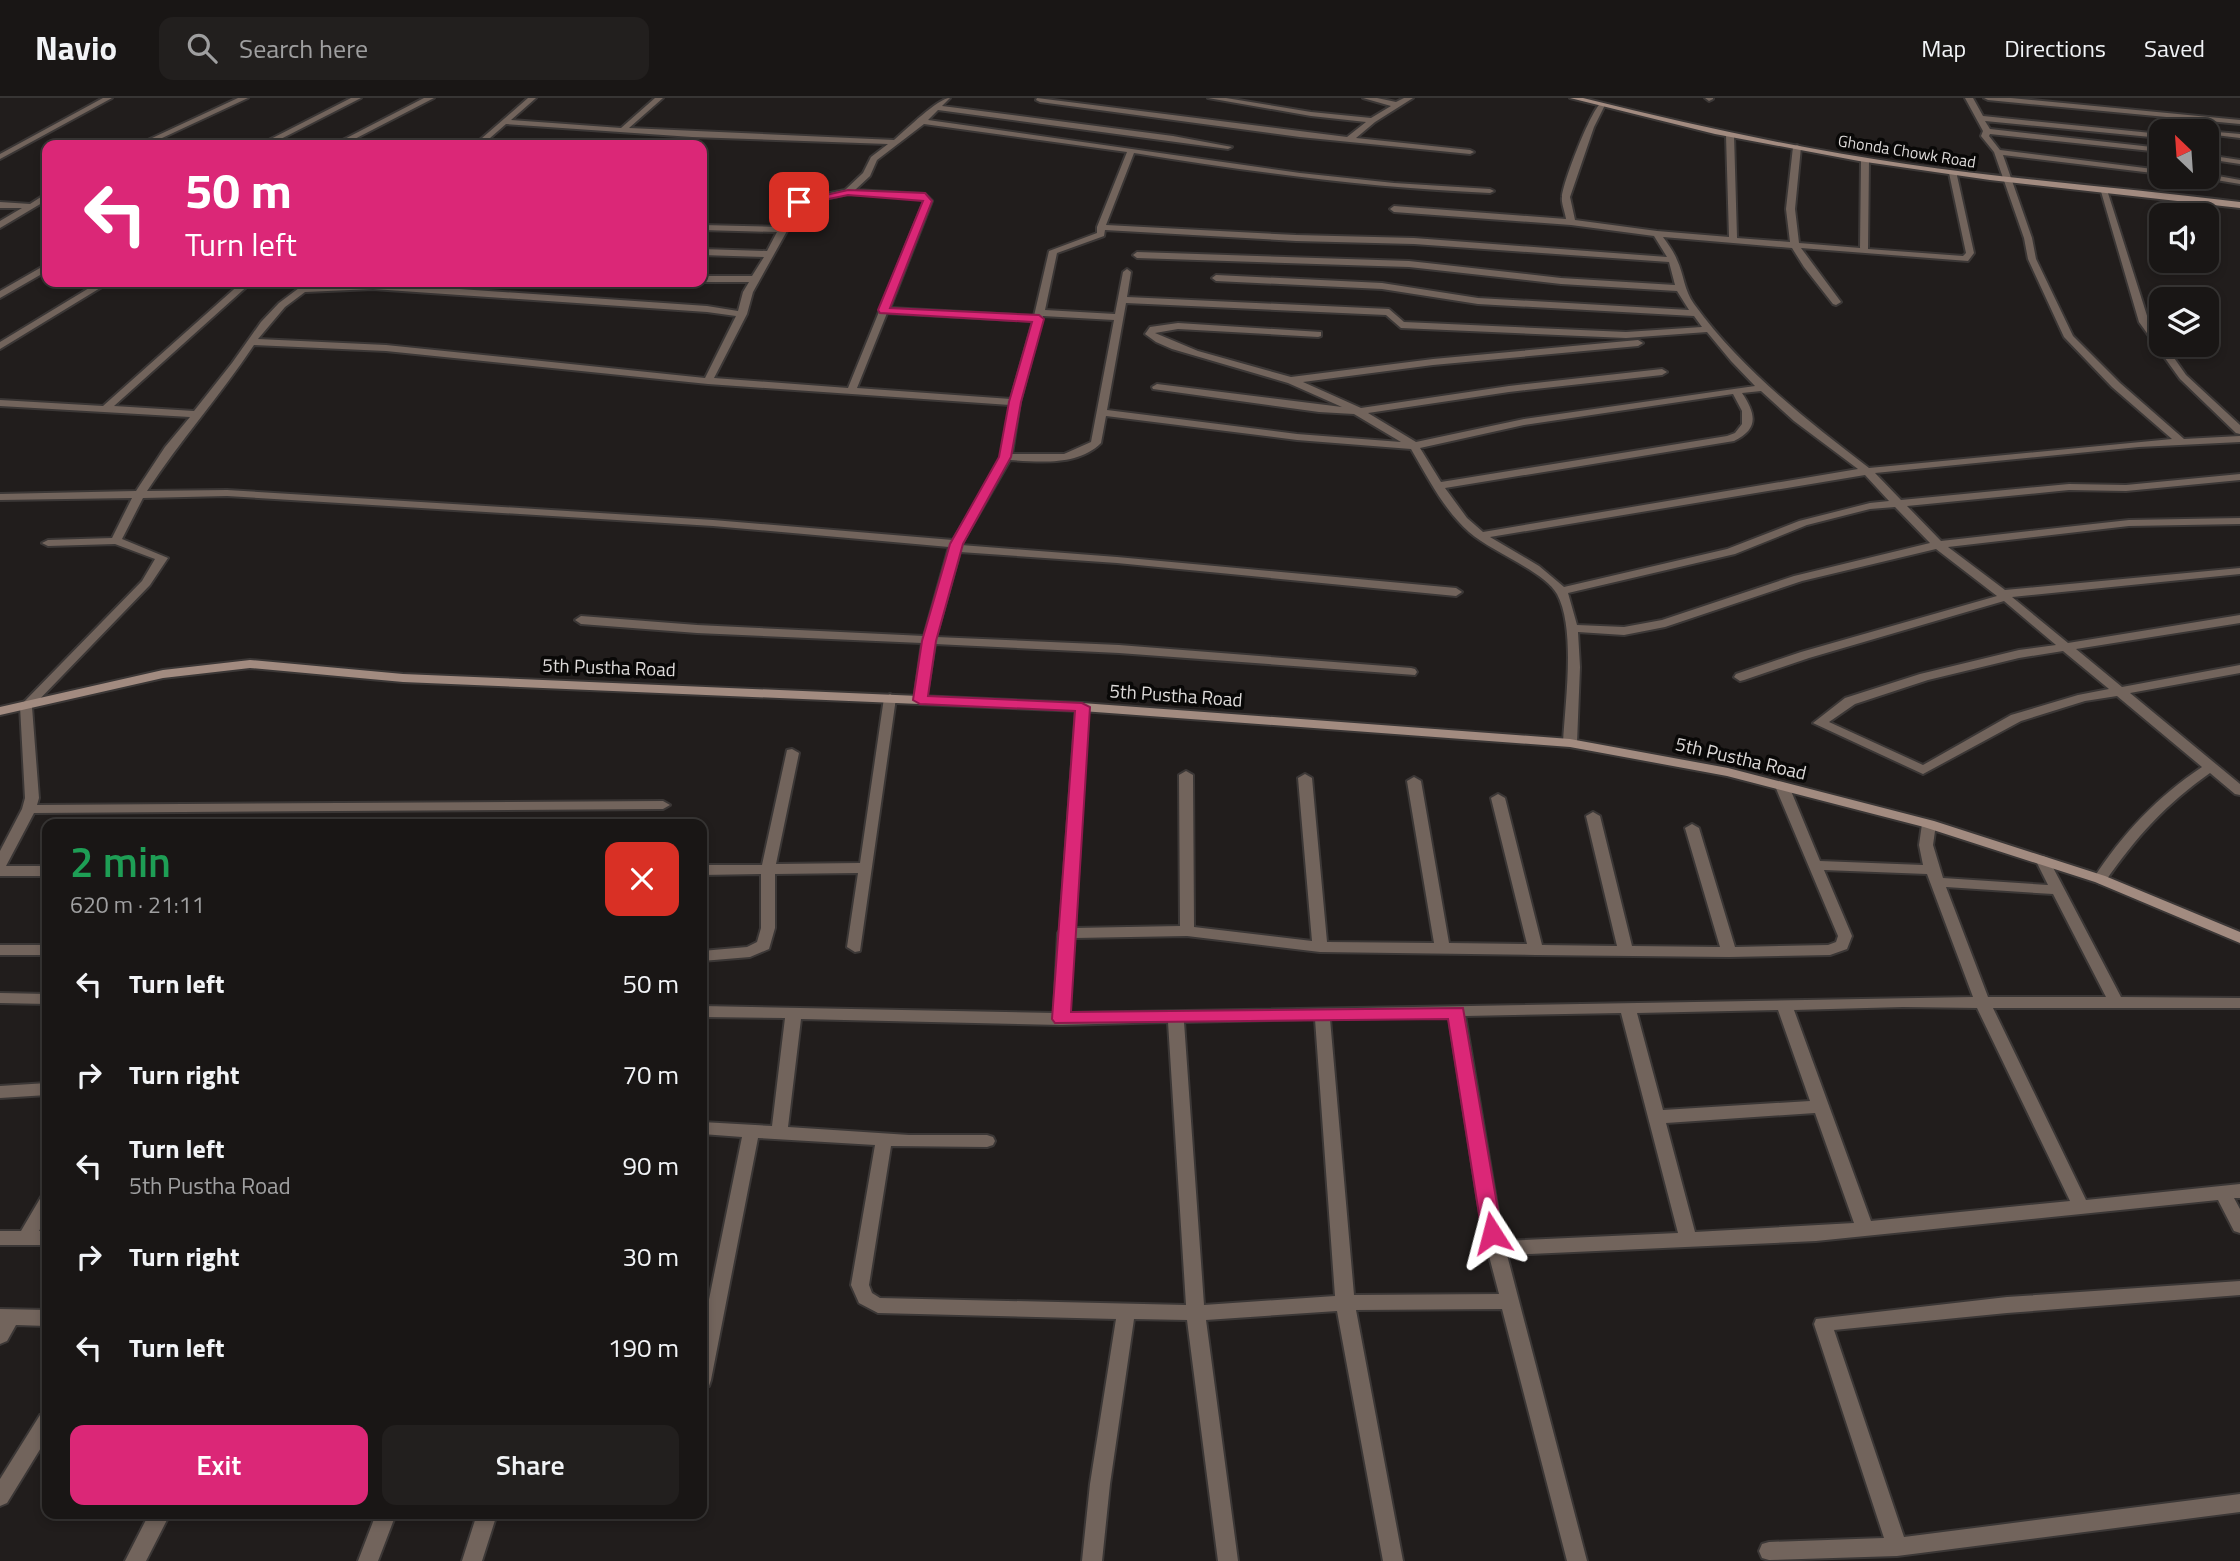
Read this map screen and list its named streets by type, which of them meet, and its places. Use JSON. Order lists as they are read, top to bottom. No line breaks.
{"streets":{"street":["Ghonda Chowk Road","5th Pustha Road"]},"north":"top left","page":{"header":"Navio","search":"Search here","nav":["Map","Directions","Saved"],"turn":["50 m","Turn left"],"heading":["2 min","620 m · 21:11"],"list":[{"name":"Turn left","value":"50 m"},{"name":"Turn right","value":"70 m"},{"name":"Turn left","note":"5th Pustha Road","value":"90 m"},{"name":"Turn right","value":"30 m"},{"name":"Turn left","value":"190 m"}],"buttons":["Exit","Share"]}}
